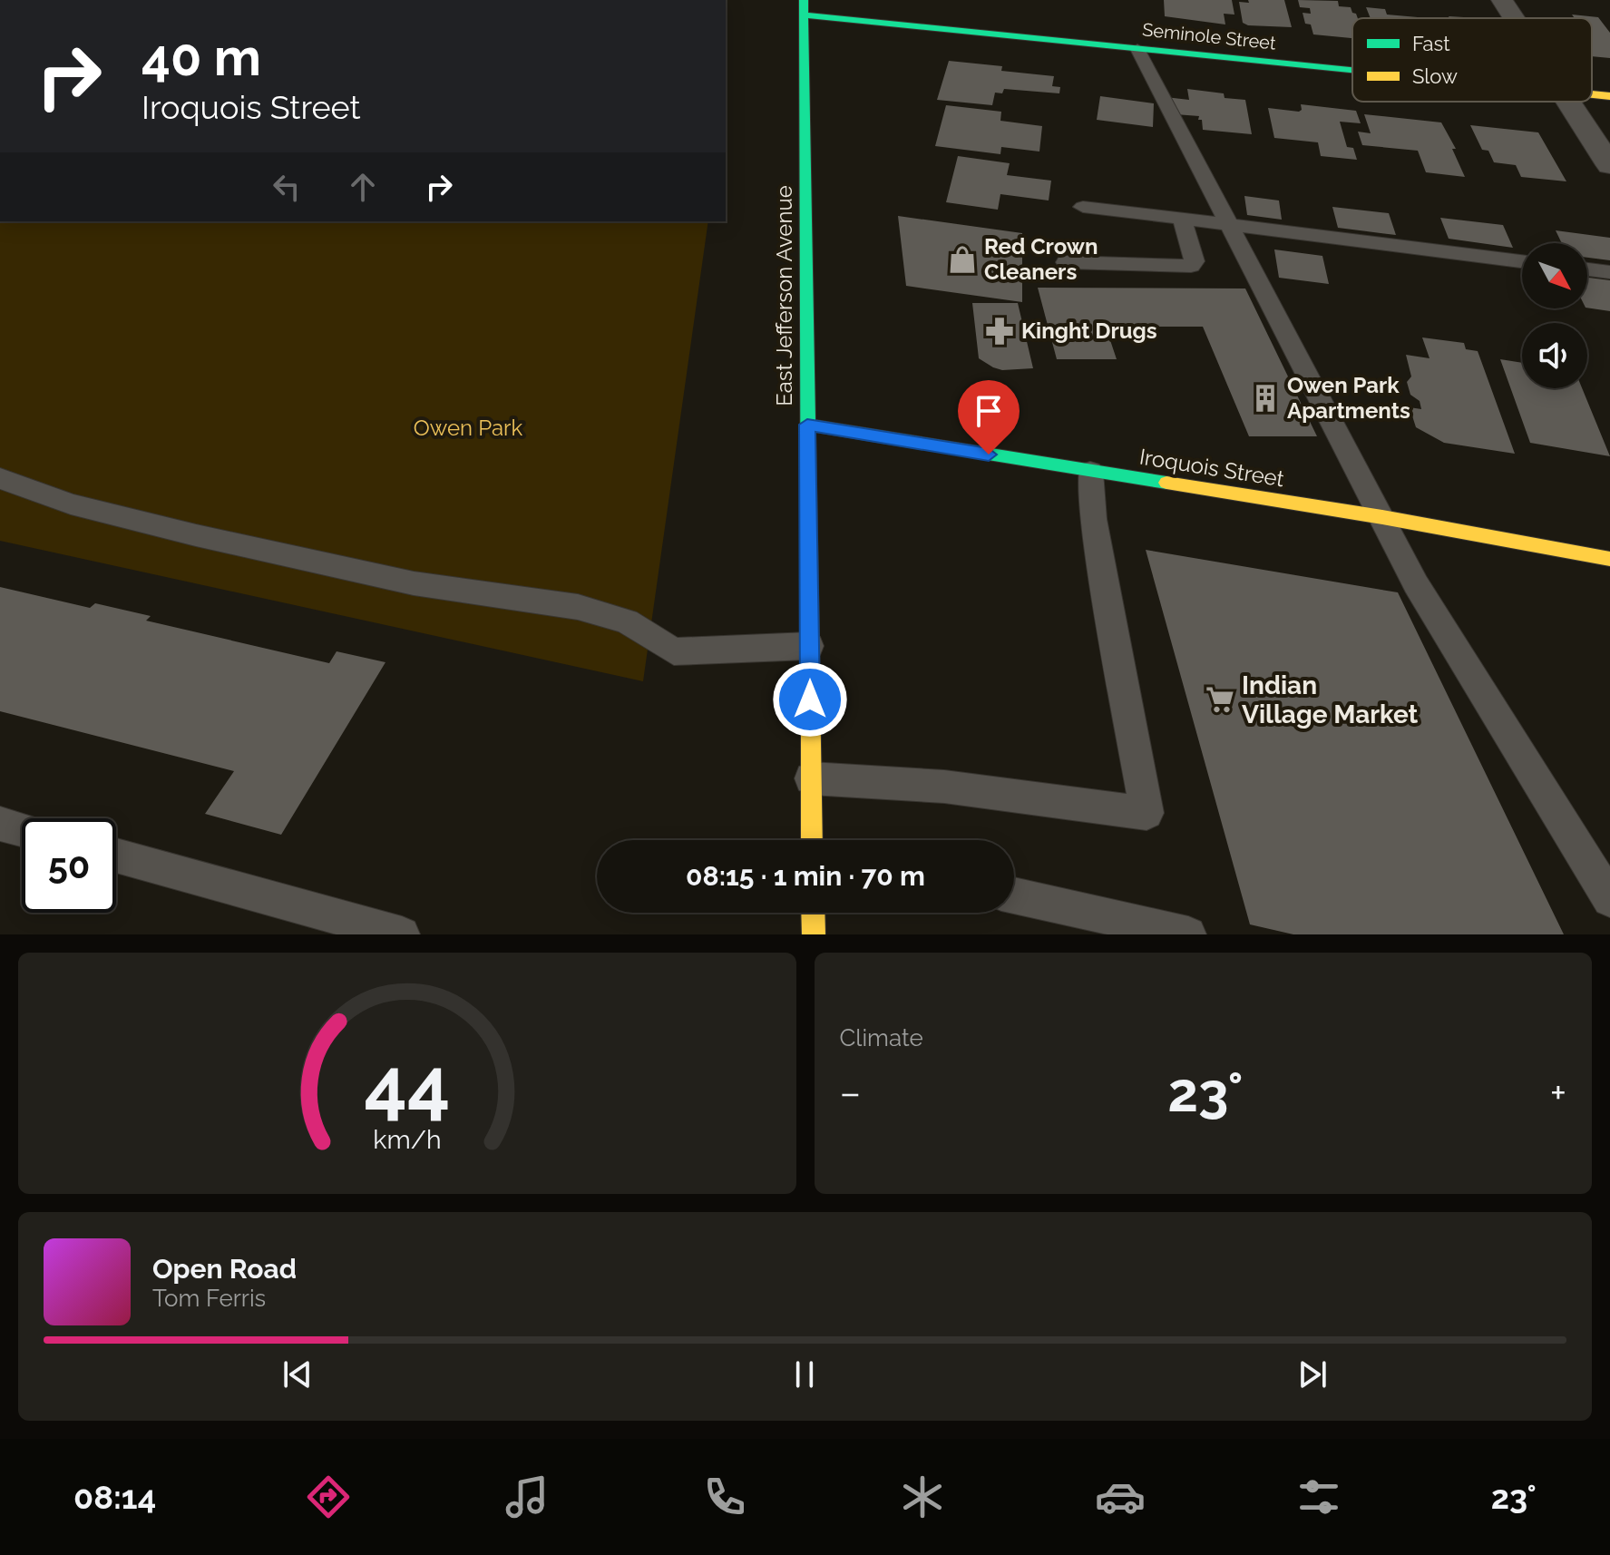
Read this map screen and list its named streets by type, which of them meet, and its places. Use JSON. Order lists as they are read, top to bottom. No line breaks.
{"streets":{"street":["Seminole Street","East Jefferson Avenue","Iroquois Street"]},"crossings":[["Seminole Street","East Jefferson Avenue"],["East Jefferson Avenue","Iroquois Street"]],"parks":["Owen Park"],"places":{"shop":["Red Crown Cleaners"],"pharmacy":["Kinght Drugs"],"building":["Owen Park Apartments"],"supermarket":["Indian Village Market"]},"legend":["Fast","Slow"],"north":"bottom right","page":{"turn":["40 m","Iroquois Street"],"limit":"50","trip":"08:15 · 1 min · 70 m","tile":"Climate","heat":["−","23°","+"],"song":["Open Road","Tom Ferris"],"tabs":["08:14","23°"],"gauge":["44","km/h"]}}
